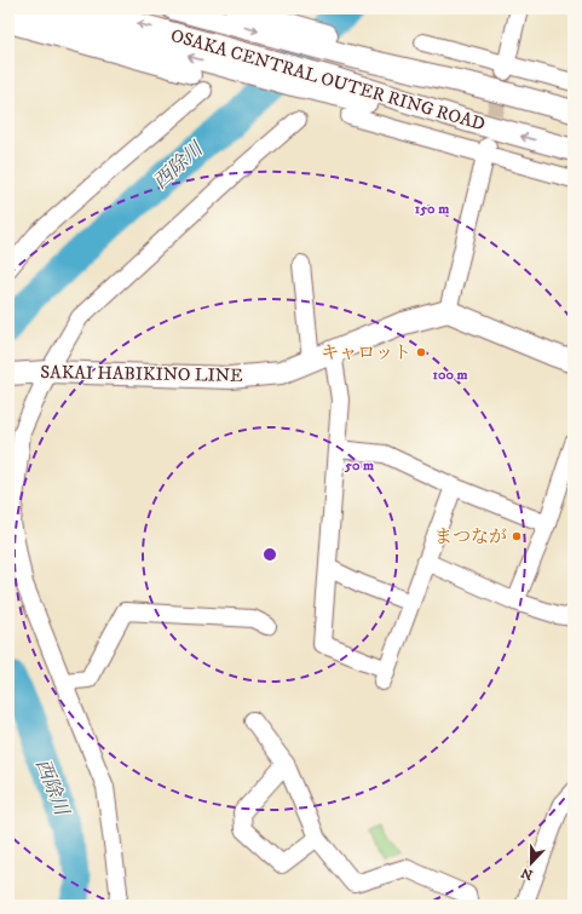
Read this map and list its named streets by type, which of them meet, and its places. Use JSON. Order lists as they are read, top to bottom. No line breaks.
{"streets":{"main road":["OSAKA CENTRAL OUTER RING ROAD","SAKAI HABIKINO LINE"]},"water":["西除川"],"places":["キャロット","まつなが"],"north":"bottom","rings":["150 m","100 m","50 m"]}
